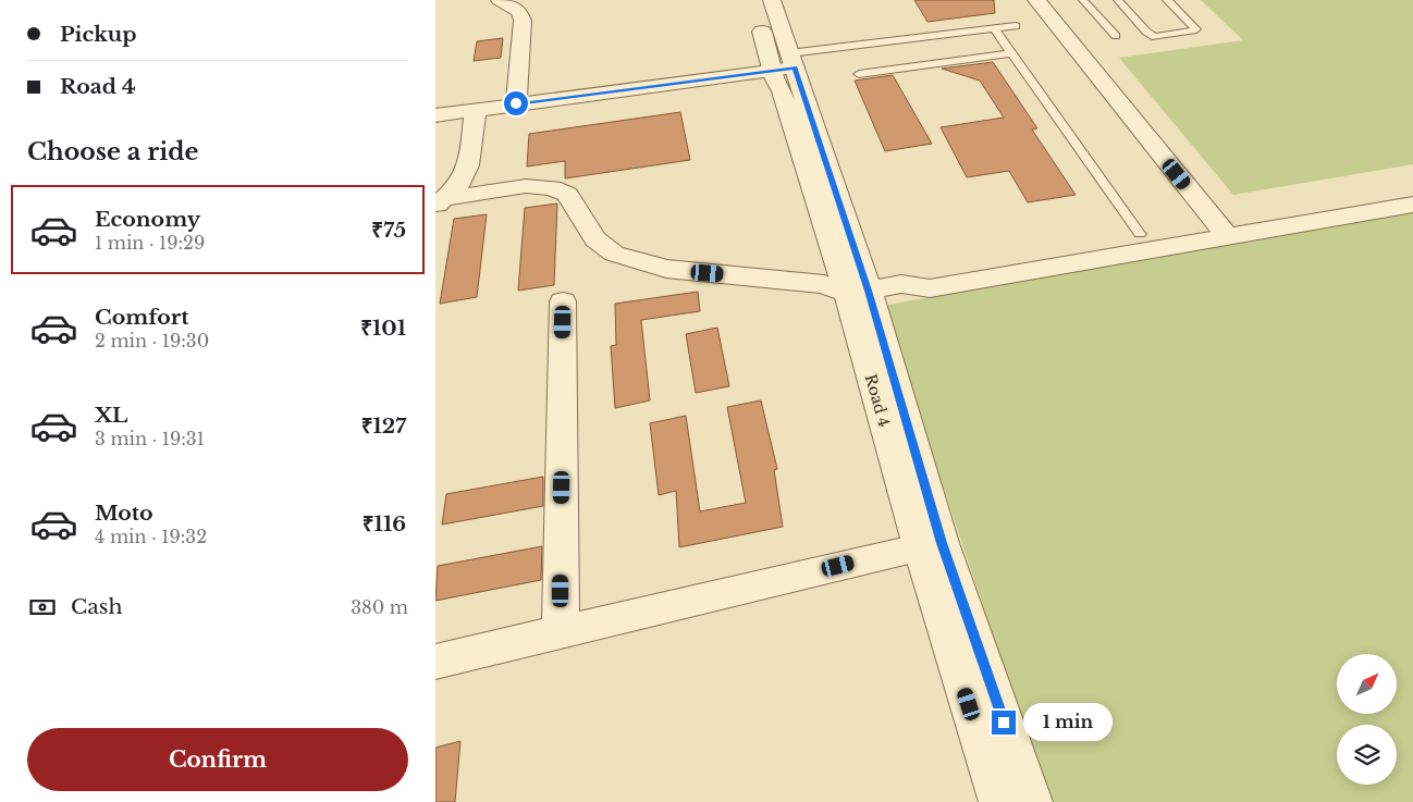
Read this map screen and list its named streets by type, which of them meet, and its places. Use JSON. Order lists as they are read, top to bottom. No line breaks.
{"streets":{"street":["Road 4"]},"north":"top right","page":{"banner":["Pickup","Road 4"],"heading":"Choose a ride","list":[{"name":"Economy","note":"1 min · 19:29","value":"₹75"},{"name":"Comfort","note":"2 min · 19:30","value":"₹101"},{"name":"XL","note":"3 min · 19:31","value":"₹127"},{"name":"Moto","note":"4 min · 19:32","value":"₹116"}],"pay":["Cash","380 m"],"bubble":"1 min","buttons":"Confirm"}}
